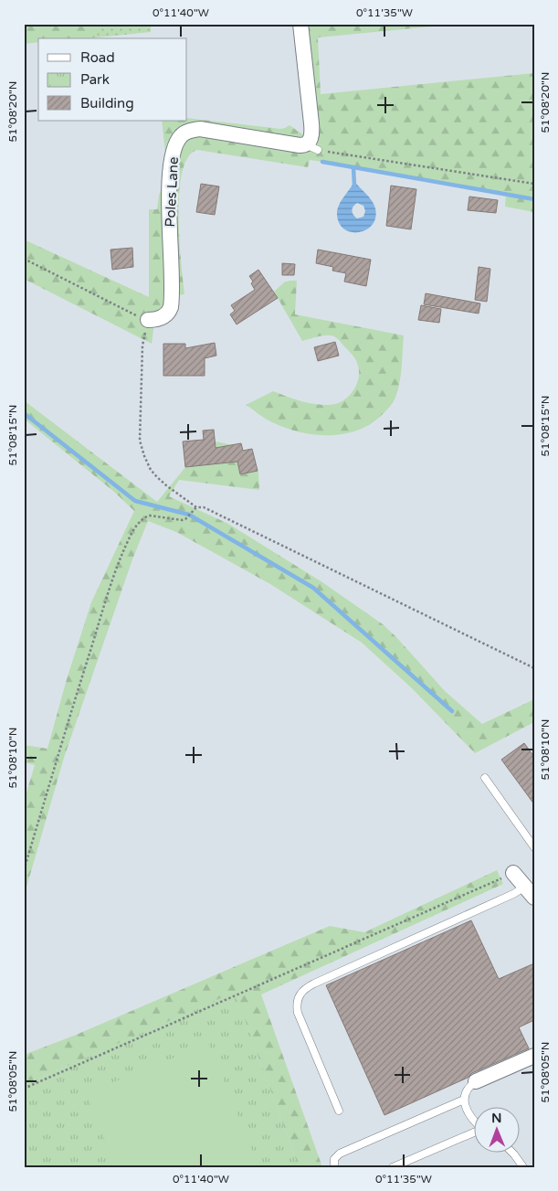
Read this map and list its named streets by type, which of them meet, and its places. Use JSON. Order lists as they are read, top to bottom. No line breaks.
{"streets":{"street":["Poles Lane"]},"legend":["Road","Park","Building"],"north":"top","coordinates":["0°11'40\"W","0°11'35\"W","51°08'20\"N","51°08'15\"N","51°08'10\"N","51°08'05\"N"]}
